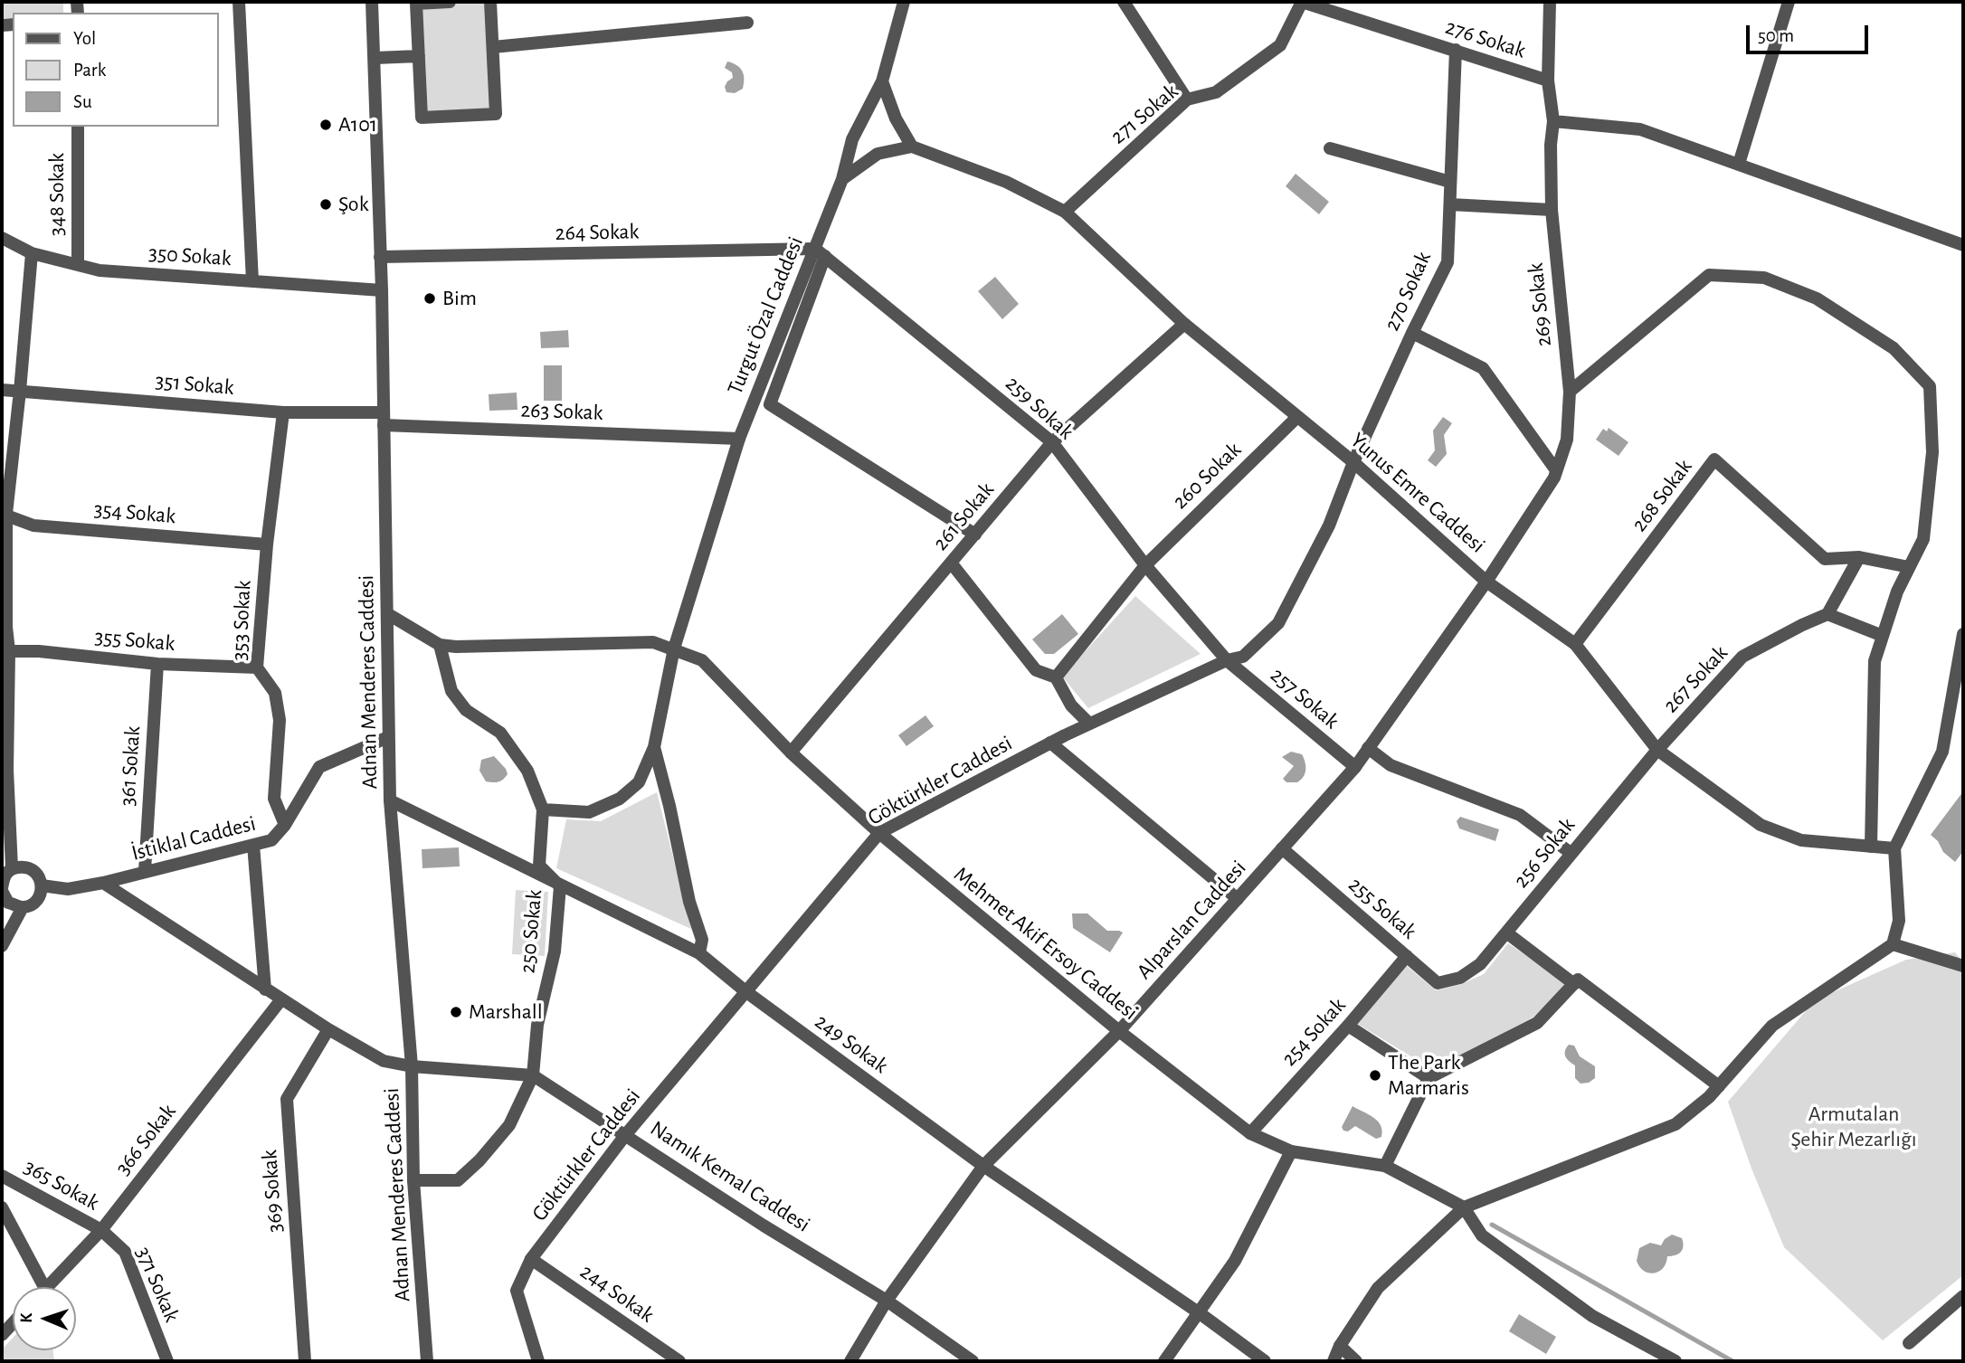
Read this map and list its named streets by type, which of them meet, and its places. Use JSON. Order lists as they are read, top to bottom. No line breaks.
{"streets":{"street":["276 Sokak","271 Sokak","348 Sokak","264 Sokak","350 Sokak","270 Sokak","269 Sokak","Turgut Özal Caddesi","351 Sokak","259 Sokak","263 Sokak","260 Sokak","Yunus Emre Caddesi","268 Sokak","354 Sokak","261 Sokak","353 Sokak","355 Sokak","267 Sokak","Adnan Menderes Caddesi","257 Sokak","361 Sokak","Göktürkler Caddesi","İstiklal Caddesi","256 Sokak","255 Sokak","Alparslan Caddesi","250 Sokak","Mehmet Akif Ersoy Caddesi","254 Sokak","249 Sokak","366 Sokak","Namık Kemal Caddesi","365 Sokak","369 Sokak","371 Sokak","244 Sokak"]},"crossings":[["276 Sokak","271 Sokak"],["276 Sokak","270 Sokak"],["276 Sokak","269 Sokak"],["271 Sokak","Yunus Emre Caddesi"],["348 Sokak","350 Sokak"],["264 Sokak","Turgut Özal Caddesi"],["264 Sokak","259 Sokak"],["264 Sokak","Adnan Menderes Caddesi"],["350 Sokak","Adnan Menderes Caddesi"],["270 Sokak","Yunus Emre Caddesi"],["270 Sokak","Göktürkler Caddesi"],["269 Sokak","Yunus Emre Caddesi"],["269 Sokak","Alparslan Caddesi"],["Turgut Özal Caddesi","259 Sokak"],["Turgut Özal Caddesi","263 Sokak"],["Turgut Özal Caddesi","Mehmet Akif Ersoy Caddesi"],["351 Sokak","263 Sokak"],["351 Sokak","353 Sokak"],["351 Sokak","Adnan Menderes Caddesi"],["259 Sokak","260 Sokak"],["259 Sokak","261 Sokak"],["259 Sokak","257 Sokak"],["259 Sokak","Göktürkler Caddesi"],["263 Sokak","Adnan Menderes Caddesi"],["260 Sokak","Yunus Emre Caddesi"],["Yunus Emre Caddesi","268 Sokak"],["Yunus Emre Caddesi","261 Sokak"],["Yunus Emre Caddesi","267 Sokak"],["Yunus Emre Caddesi","Göktürkler Caddesi"],["Yunus Emre Caddesi","256 Sokak"],["Yunus Emre Caddesi","Alparslan Caddesi"],["354 Sokak","353 Sokak"],["261 Sokak","Mehmet Akif Ersoy Caddesi"],["353 Sokak","355 Sokak"],["353 Sokak","İstiklal Caddesi"],["355 Sokak","361 Sokak"],["267 Sokak","256 Sokak"],["Adnan Menderes Caddesi","İstiklal Caddesi"],["Adnan Menderes Caddesi","Mehmet Akif Ersoy Caddesi"],["Adnan Menderes Caddesi","249 Sokak"],["Adnan Menderes Caddesi","Namık Kemal Caddesi"],["257 Sokak","Göktürkler Caddesi"],["257 Sokak","Alparslan Caddesi"],["361 Sokak","İstiklal Caddesi"],["Göktürkler Caddesi","Mehmet Akif Ersoy Caddesi"],["Göktürkler Caddesi","249 Sokak"],["Göktürkler Caddesi","Namık Kemal Caddesi"],["Göktürkler Caddesi","244 Sokak"],["256 Sokak","255 Sokak"],["255 Sokak","Alparslan Caddesi"],["255 Sokak","254 Sokak"],["Alparslan Caddesi","Mehmet Akif Ersoy Caddesi"],["Alparslan Caddesi","249 Sokak"],["Alparslan Caddesi","Namık Kemal Caddesi"],["250 Sokak","Mehmet Akif Ersoy Caddesi"],["250 Sokak","249 Sokak"],["250 Sokak","Namık Kemal Caddesi"],["Mehmet Akif Ersoy Caddesi","254 Sokak"],["366 Sokak","365 Sokak"],["366 Sokak","371 Sokak"],["365 Sokak","371 Sokak"]],"parks":["Armutalan Şehir Mezarlığı"],"places":["A101","Şok","Bim","Marshall","The Park Marmaris"],"legend":["Yol","Park","Su"],"scale_bar":"50 m","north":"left"}
